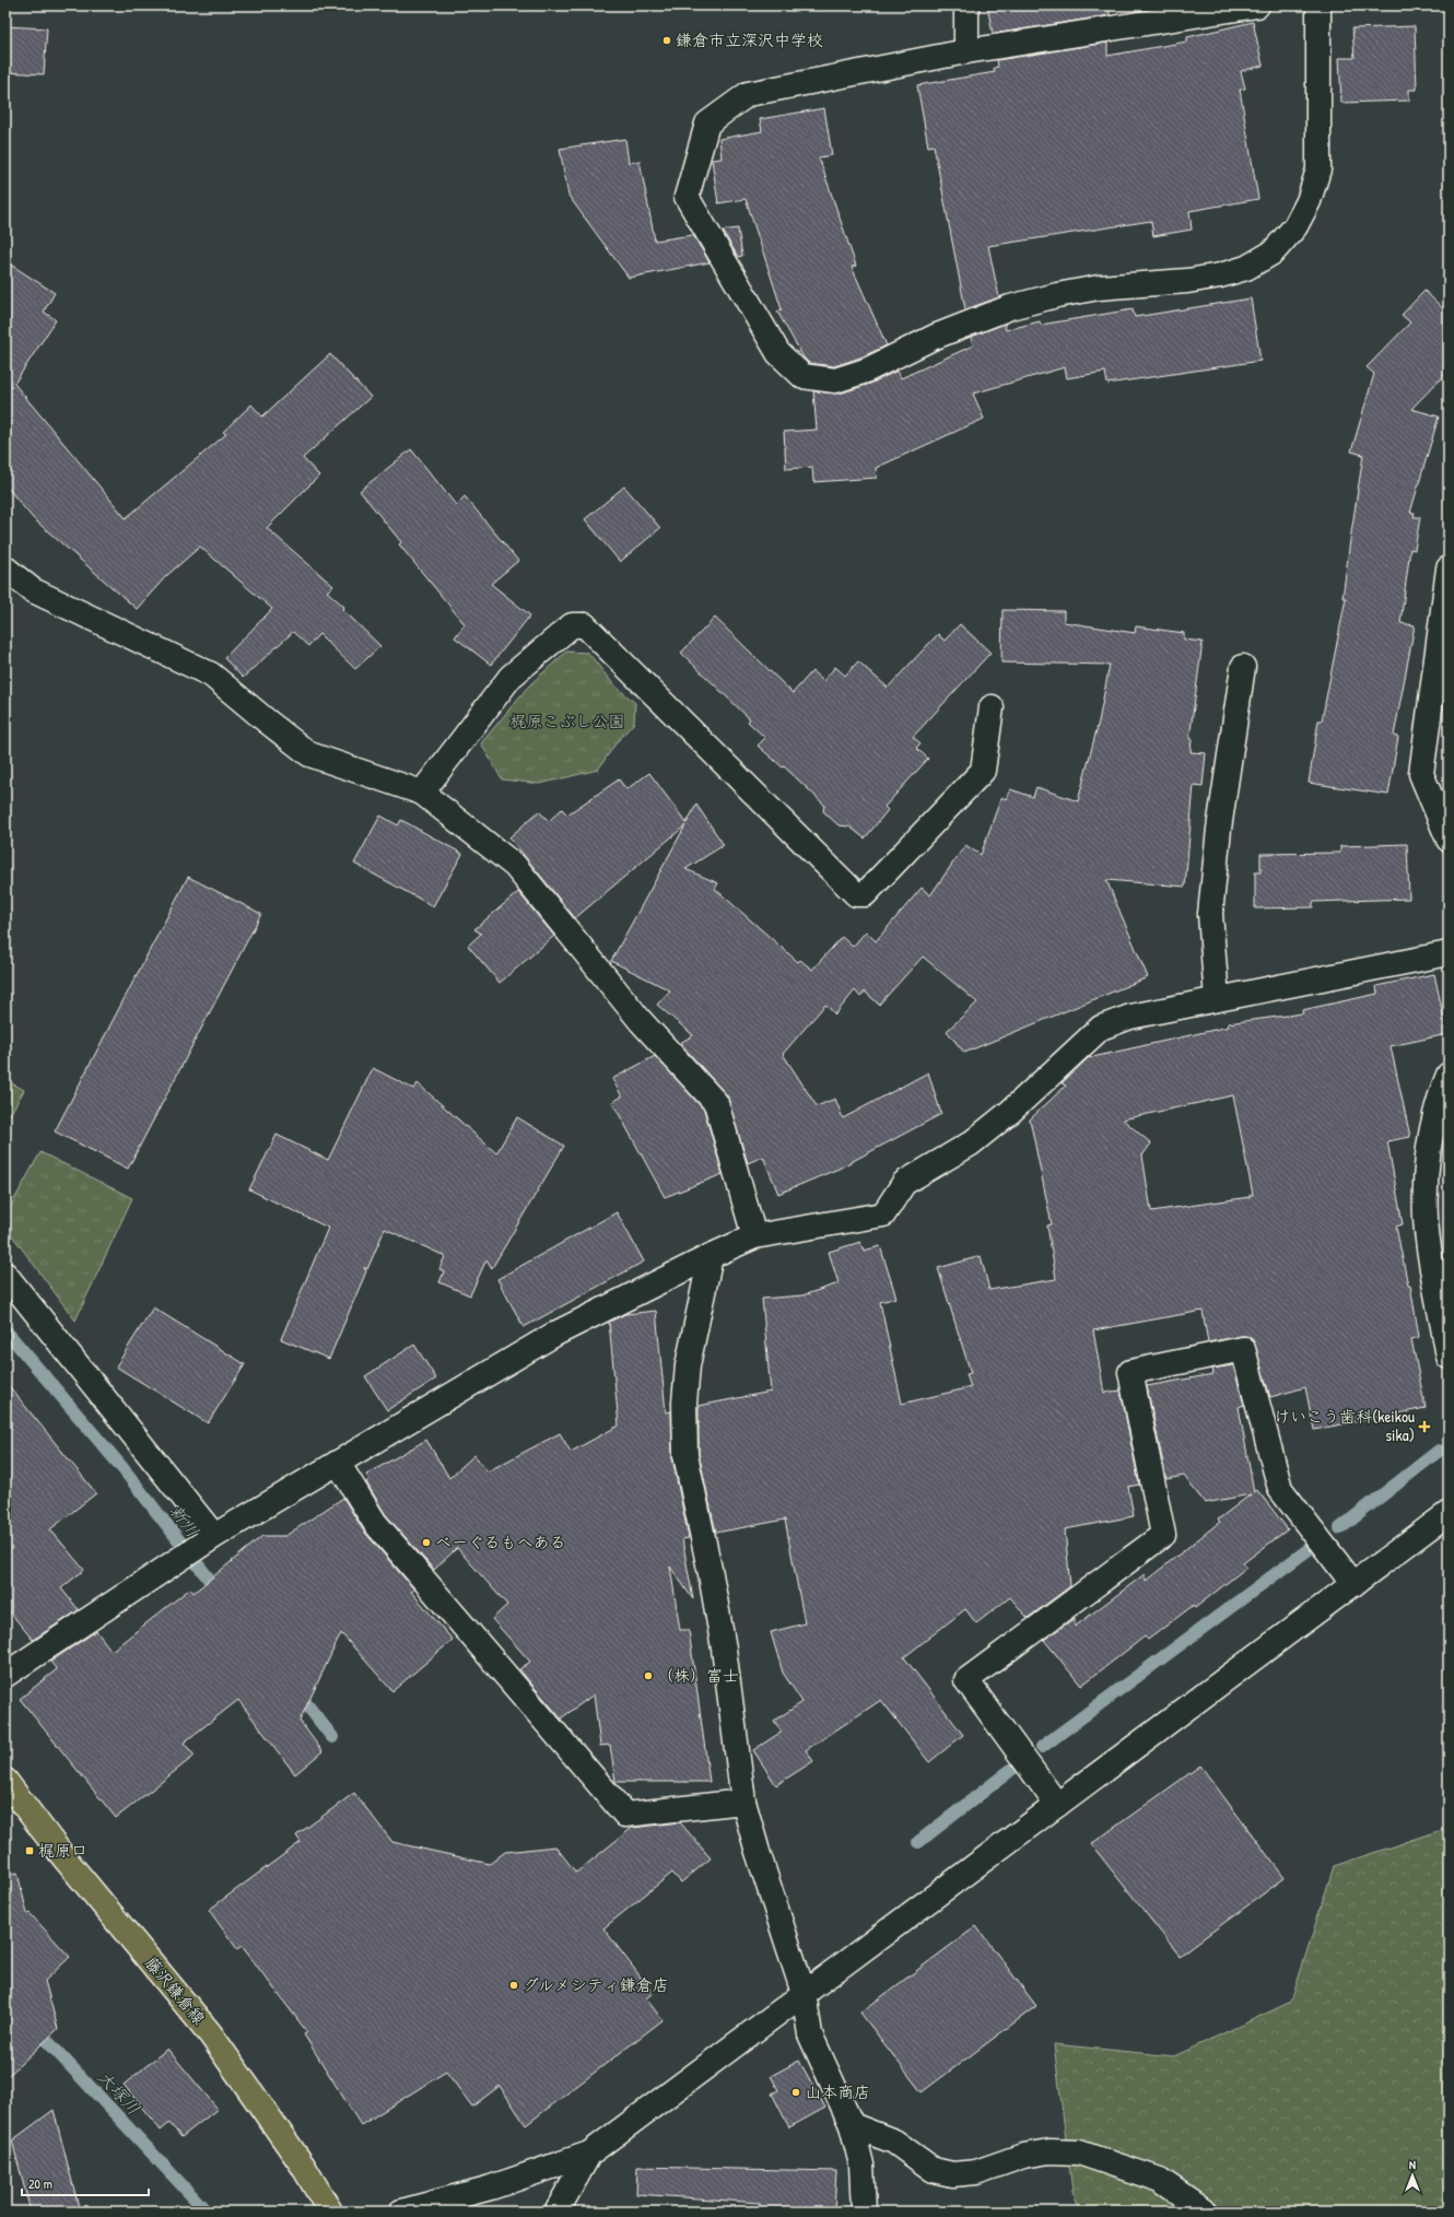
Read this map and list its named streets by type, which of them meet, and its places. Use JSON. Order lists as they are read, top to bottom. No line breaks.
{"streets":{"main road":["藤沢鎌倉線"]},"water":["新川","大塚川"],"parks":["梶原こぶし公園"],"places":{"other":["鎌倉市立深沢中学校","べーぐるもへある","（株）富士","グルメシティ鎌倉店","山本商店"],"health":["けいこう歯科(keikou sika)"],"transit":["梶原口"]},"scale_bar":"20 m","north":"top"}
